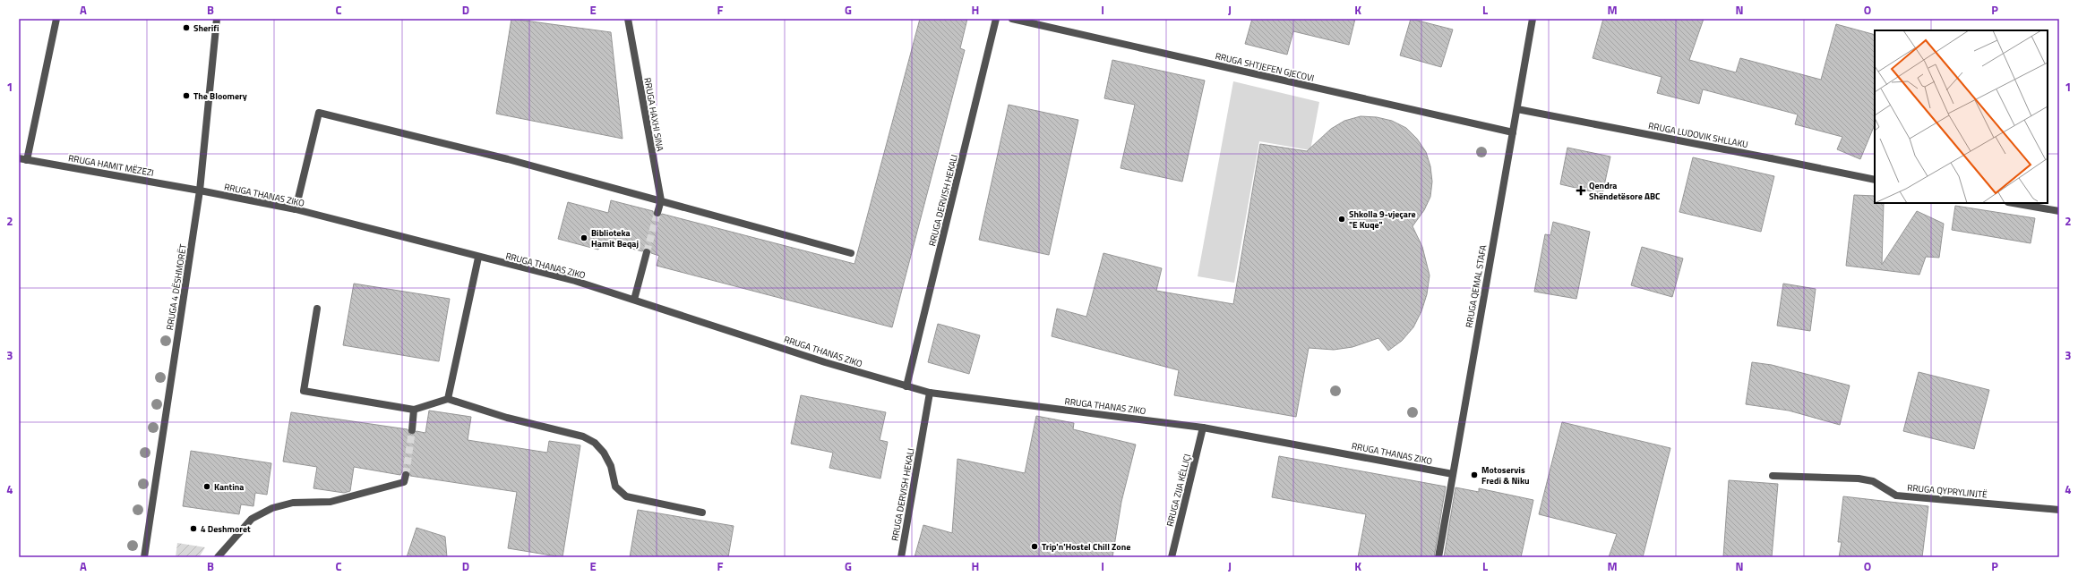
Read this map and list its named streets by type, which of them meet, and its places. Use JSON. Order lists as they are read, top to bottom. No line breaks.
{"streets":{"street":["RRUGA SHTJEFEN GJECOVI","RRUGA HAXHI SINA","RRUGA LUDOVIK SHLLAKU","RRUGA HAMIT MËZEZI","RRUGA THANAS ZIKO","RRUGA DERVISH HEKALI","RRUGA QEMAL STAFA","RRUGA 4 DËSHMORËT","RRUGA ZIJA KËLLIÇI","RRUGA QYPRYLINJTË"]},"crossings":[["RRUGA SHTJEFEN GJECOVI","RRUGA QEMAL STAFA"],["RRUGA LUDOVIK SHLLAKU","RRUGA QEMAL STAFA"],["RRUGA HAMIT MËZEZI","RRUGA THANAS ZIKO"],["RRUGA HAMIT MËZEZI","RRUGA 4 DËSHMORËT"],["RRUGA THANAS ZIKO","RRUGA DERVISH HEKALI"],["RRUGA THANAS ZIKO","RRUGA QEMAL STAFA"],["RRUGA THANAS ZIKO","RRUGA 4 DËSHMORËT"],["RRUGA THANAS ZIKO","RRUGA ZIJA KËLLIÇI"]],"places":{"other":["Sherifi","The Bloomery","Shkolla 9-vjeçare \"E Kuqe\"","Biblioteka Hamit Beqaj","Motoservis Fredi & Niku","Kantina","4 Deshmoret","Trip'n'Hostel Chill Zone"],"health":["Qendra Shëndetësore ABC"]},"grid":{"columns":["A","B","C","D","E","F","G","H","I","J","K","L","M","N","O","P"],"rows":["1","2","3","4"]}}
